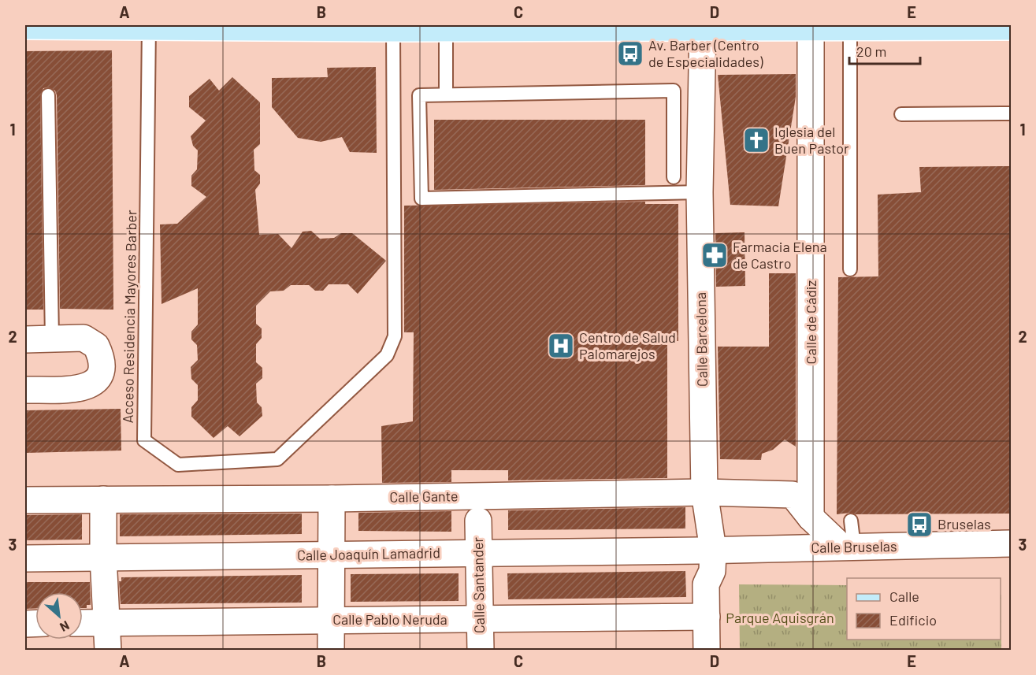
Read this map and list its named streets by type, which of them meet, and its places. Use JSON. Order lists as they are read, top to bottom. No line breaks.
{"streets":{"street":["Calle de Cádiz","Calle Barcelona","Calle Gante","Calle Bruselas","Calle Joaquín Lamadrid","Calle Santander","Calle Pablo Neruda"],"lane":["Acceso Residencia Mayores Barber"]},"crossings":[["Calle de Cádiz","Calle Gante"],["Calle de Cádiz","Calle Bruselas"],["Calle Barcelona","Calle Gante"],["Calle Barcelona","Calle Bruselas"],["Calle Barcelona","Calle Joaquín Lamadrid"],["Calle Barcelona","Calle Pablo Neruda"],["Calle Gante","Calle Bruselas"],["Calle Bruselas","Calle Joaquín Lamadrid"],["Calle Joaquín Lamadrid","Calle Santander"],["Calle Santander","Calle Pablo Neruda"]],"parks":["Parque Aquisgrán"],"places":{"bus stop":["Av. Barber (Centro de Especialidades)","Bruselas"],"church":["Iglesia del Buen Pastor"],"pharmacy":["Farmacia Elena de Castro"],"hospital":["Centro de Salud Palomarejos"]},"legend":["Calle","Edificio"],"scale_bar":"20 m","north":"bottom right","grid":{"columns":["A","B","C","D","E"],"rows":["1","2","3"]}}
